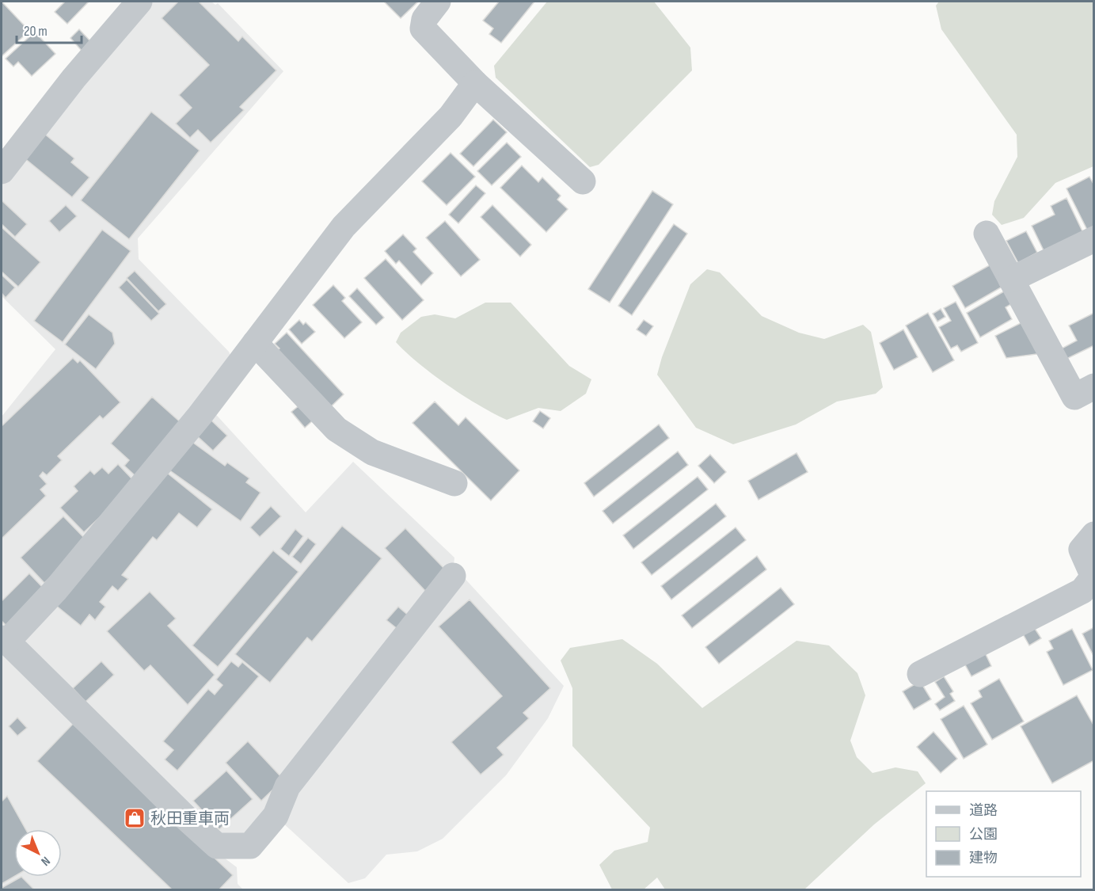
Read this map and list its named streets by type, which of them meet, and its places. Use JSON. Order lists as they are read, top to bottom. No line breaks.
{"places":{"shop":["秋田重車両"]},"legend":["道路","公園","建物"],"scale_bar":"20 m","north":"bottom right"}
